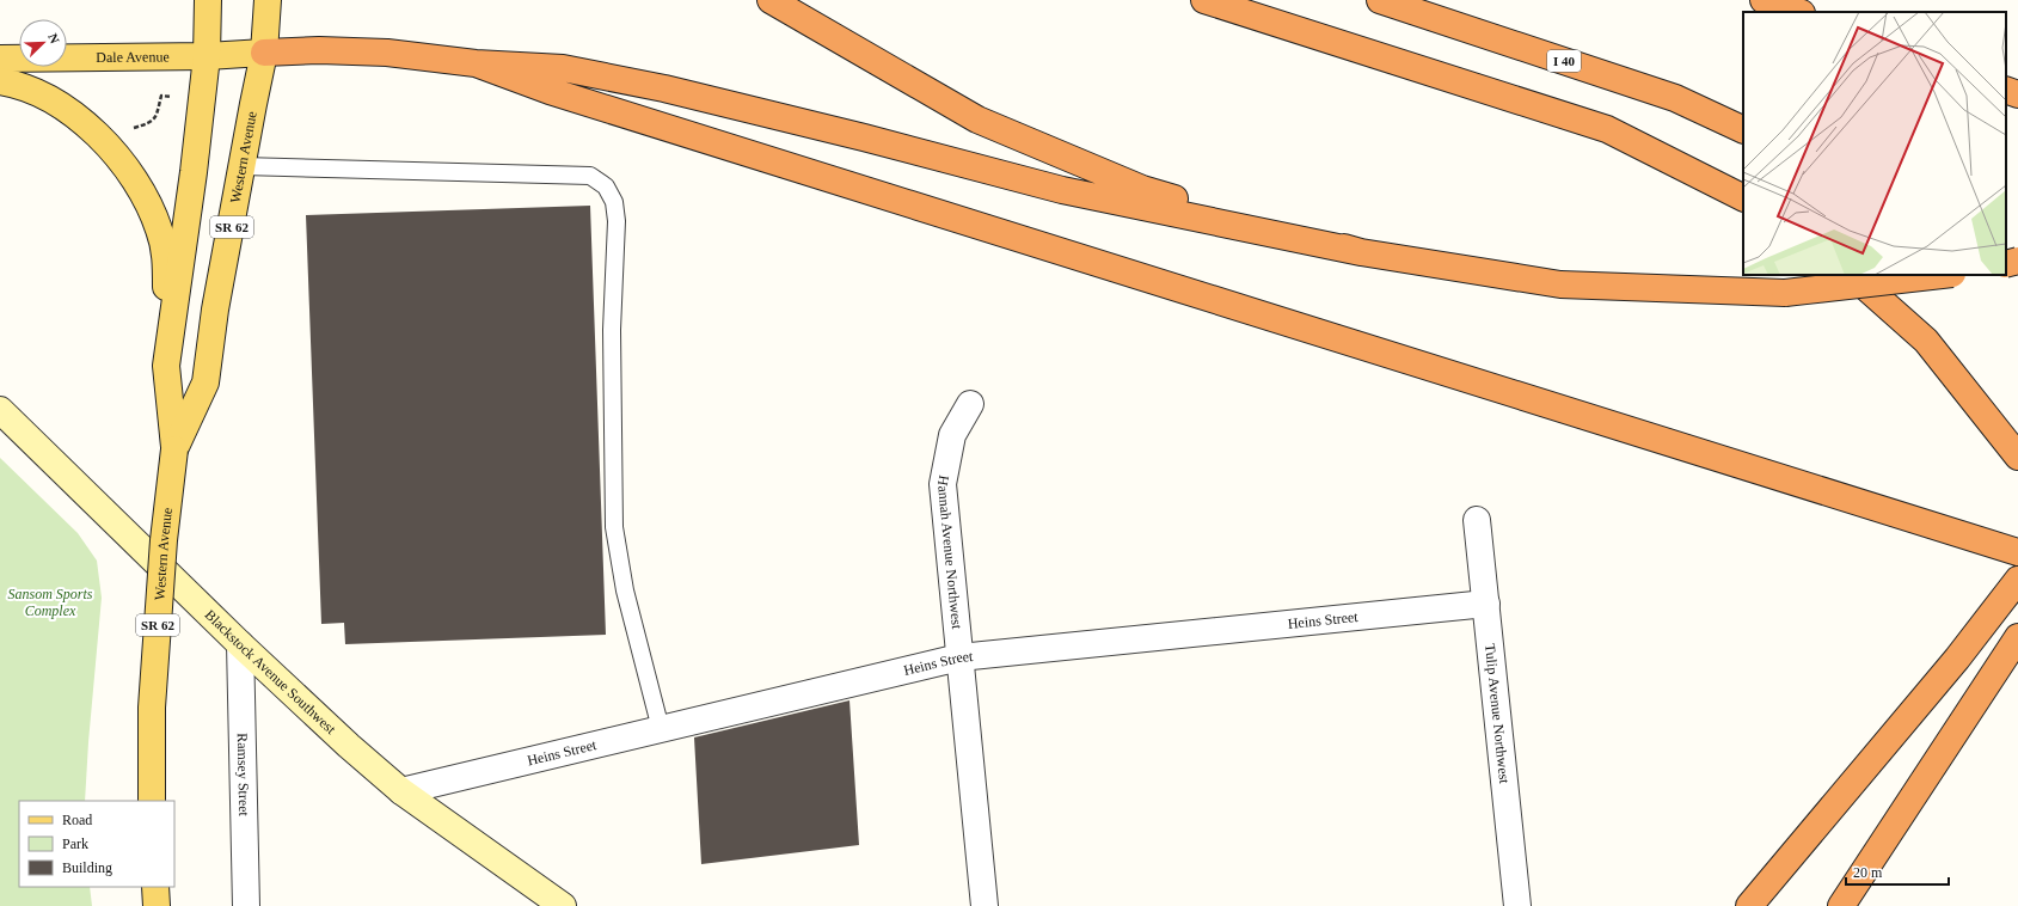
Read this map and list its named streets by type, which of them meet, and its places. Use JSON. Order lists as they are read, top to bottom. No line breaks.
{"streets":{"highway":["I 40"],"main road":["Dale Avenue","Western Avenue","SR 62"],"street":["Hannah Avenue Northwest","Heins Street","Blackstock Avenue Southwest","Tulip Avenue Northwest","Ramsey Street"]},"crossings":[["Dale Avenue","Western Avenue"],["Hannah Avenue Northwest","Heins Street"],["Heins Street","Blackstock Avenue Southwest"],["Heins Street","Tulip Avenue Northwest"],["Blackstock Avenue Southwest","Ramsey Street"]],"parks":["Sansom Sports Complex"],"legend":["Road","Park","Building"],"scale_bar":"20 m","north":"top right"}
